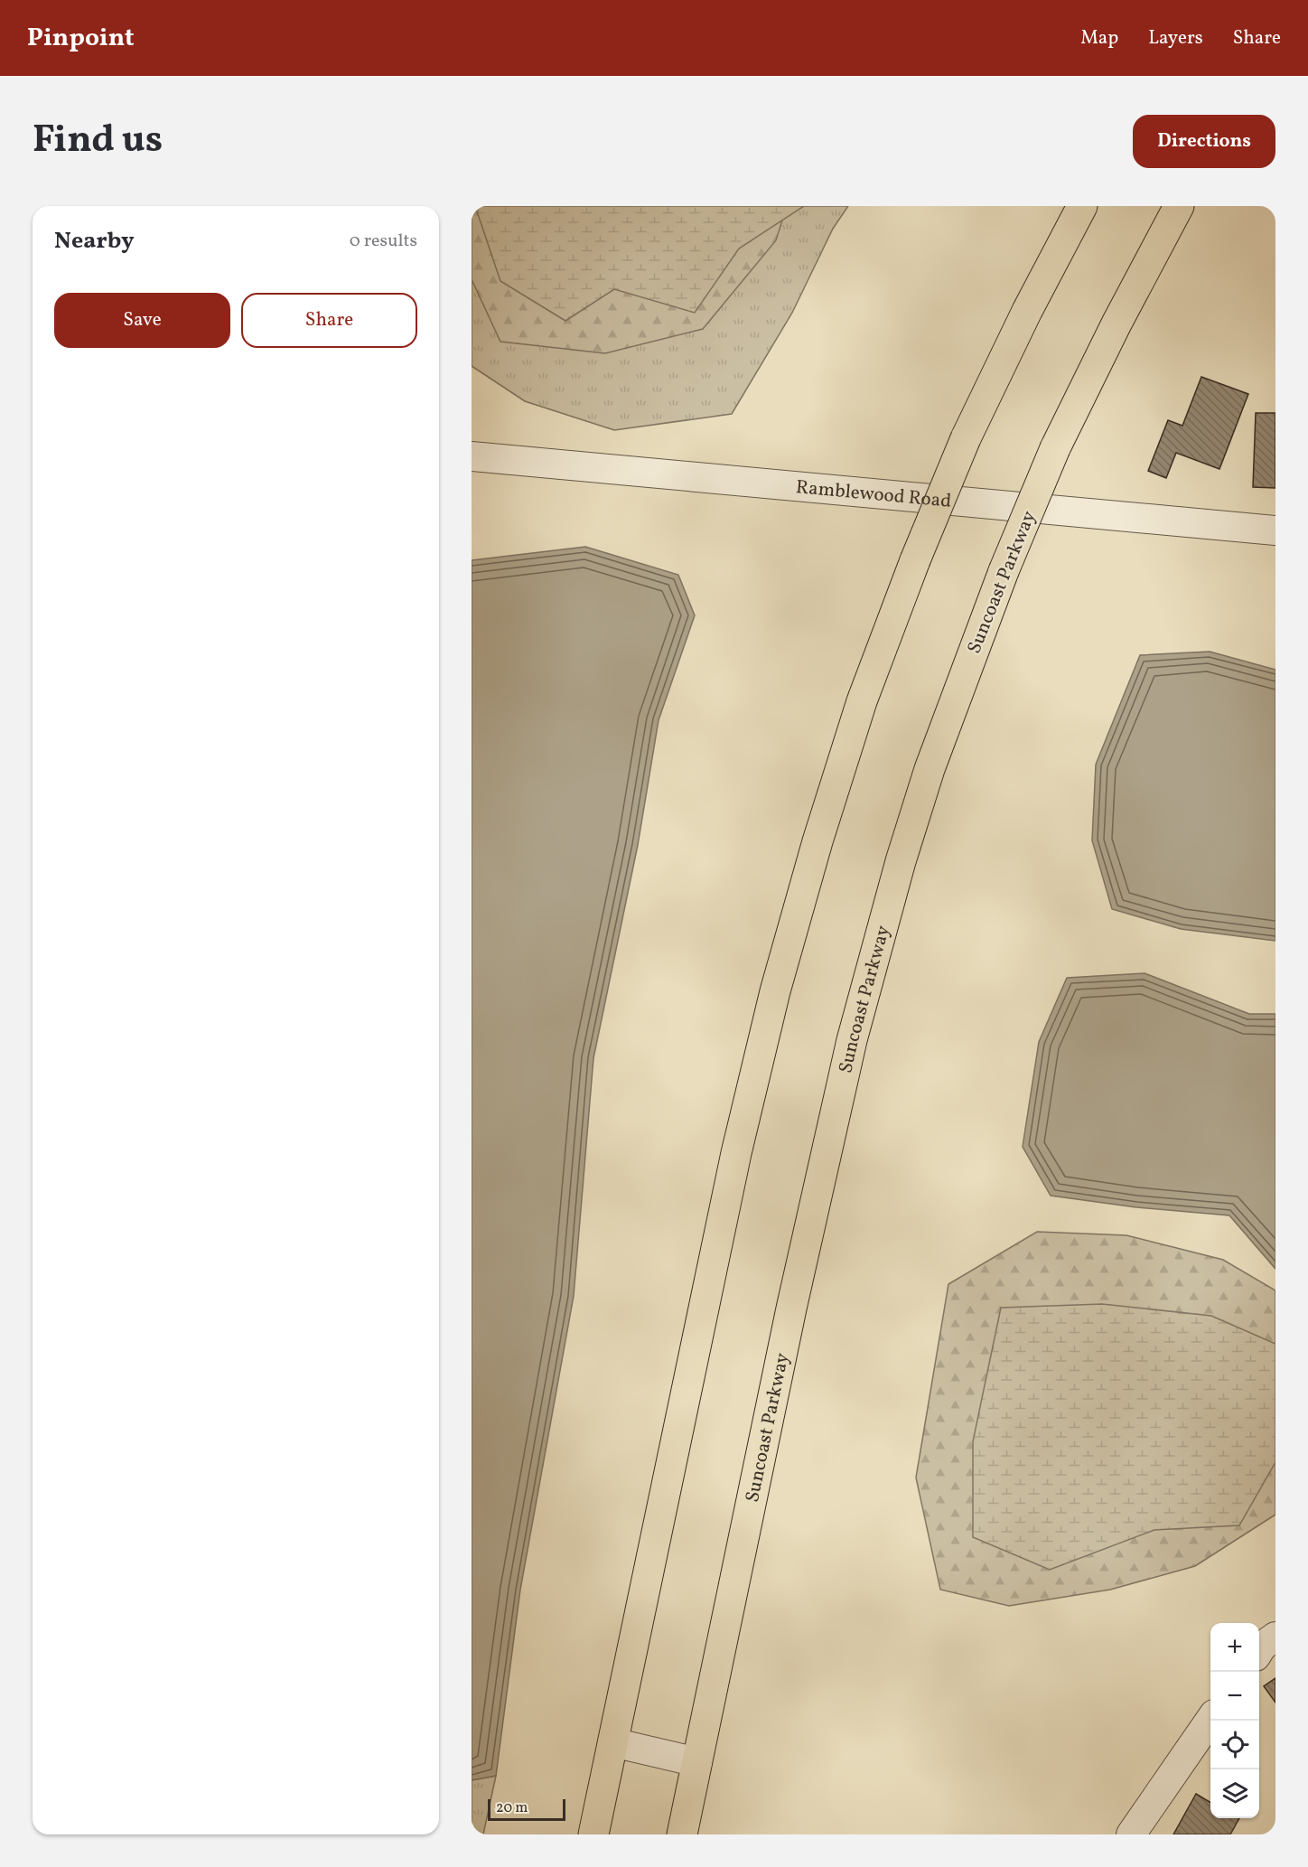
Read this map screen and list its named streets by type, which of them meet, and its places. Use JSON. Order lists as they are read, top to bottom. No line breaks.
{"streets":{"highway":["Suncoast Parkway"],"street":["Ramblewood Road"]},"scale_bar":"20 m","page":{"header":"Pinpoint","nav":["Map","Layers","Share"],"title":"Find us","buttons":["Directions",["Save","Share"]],"heading":["Nearby","0 results"],"map_buttons":["+","−"],"scale":"20 m"}}
